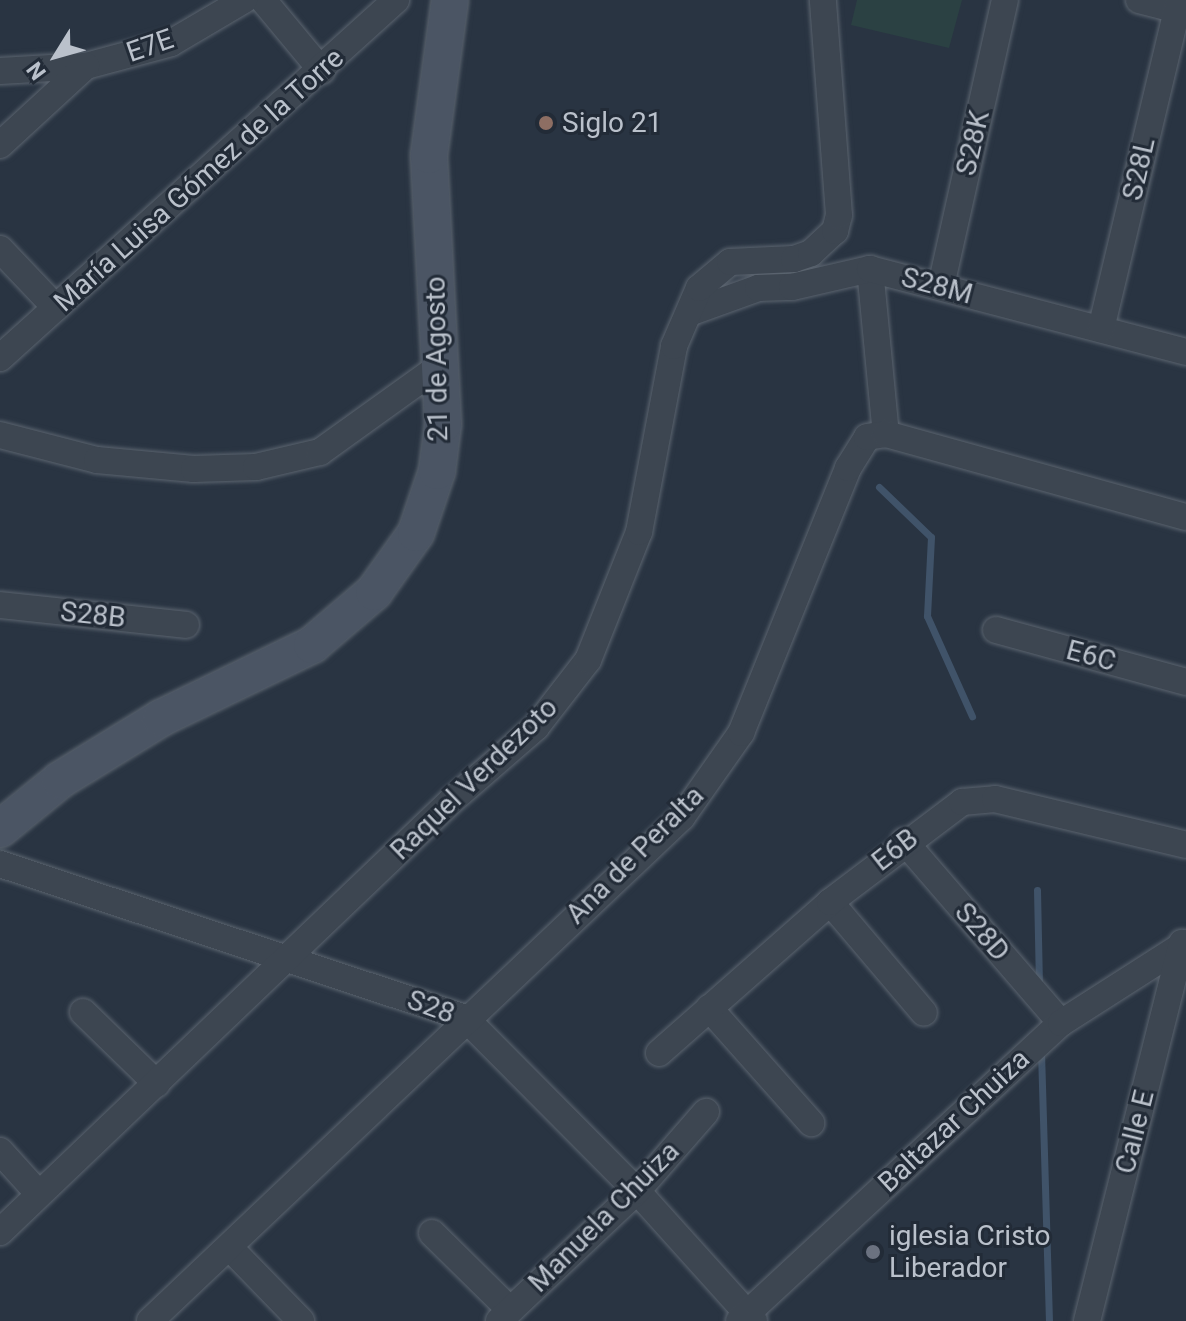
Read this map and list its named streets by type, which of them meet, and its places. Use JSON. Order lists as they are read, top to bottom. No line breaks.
{"streets":{"street":["E7E","S28K","S28L","María Luisa Gómez de la Torre","S28M","21 de Agosto","S28B","E6C","Raquel Verdezoto","E6B","Ana de Peralta","S28D","S28","Baltazar Chuiza","Calle E","Manuela Chuiza"]},"crossings":[["S28K","S28M"],["S28L","S28M"],["S28M","Raquel Verdezoto"],["Raquel Verdezoto","S28"],["E6B","S28D"],["Ana de Peralta","S28"],["S28D","Baltazar Chuiza"],["S28","Baltazar Chuiza"],["S28","Manuela Chuiza"],["Baltazar Chuiza","Calle E"]],"places":["Siglo 21","iglesia Cristo Liberador"],"north":"bottom left"}
